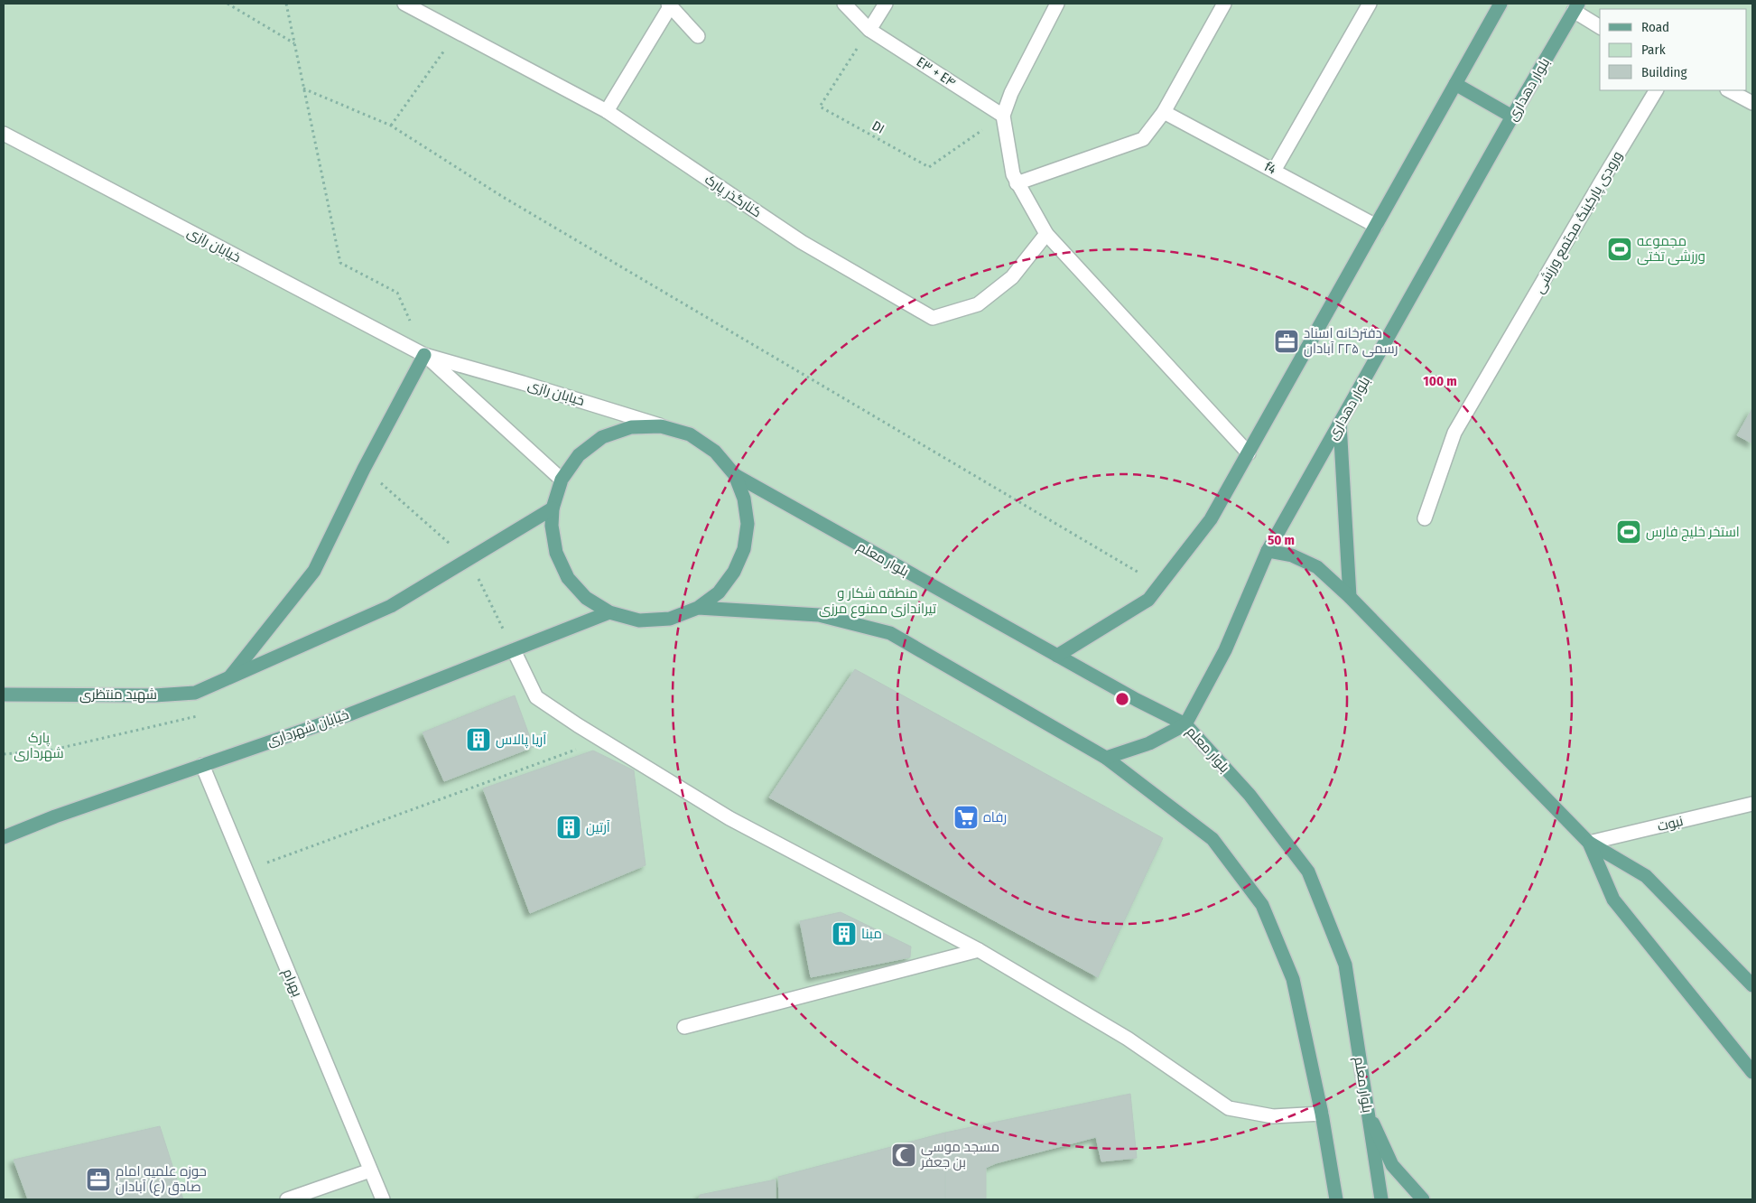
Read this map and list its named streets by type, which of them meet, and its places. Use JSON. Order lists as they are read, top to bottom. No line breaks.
{"streets":{"main road":["بلوار دهداری","بلوار معلم","شهید منتظری","خیابان شهرداری"],"street":["E۳ + E۴","f4","کنارگذر پارک","ورودی پارکینگ مجتمع ورزشی","خیابان رازی","نبوت","بهرام"],"path":["D۱"]},"crossings":[["E۳ + E۴","D۱"],["بلوار دهداری","بلوار معلم"],["خیابان شهرداری","بهرام"]],"parks":["منطقه شکار و تیراندازی ممنوع مرزی","پارک شهرداری"],"places":{"sports":["مجموعه ورزشی تختی","استخر خلیج فارس"],"office":["دفترخانه اسناد رسمی ۲۲۵ آبادان","حوزه علمیه امام صادق (ع) آبادان"],"building":["آریا پالاس","آرتین","مبنا"],"supermarket":["رفاه"],"mosque":["مسجد موسی بن جعفر"]},"legend":["Road","Park","Building"],"rings":["100 m","50 m"]}
